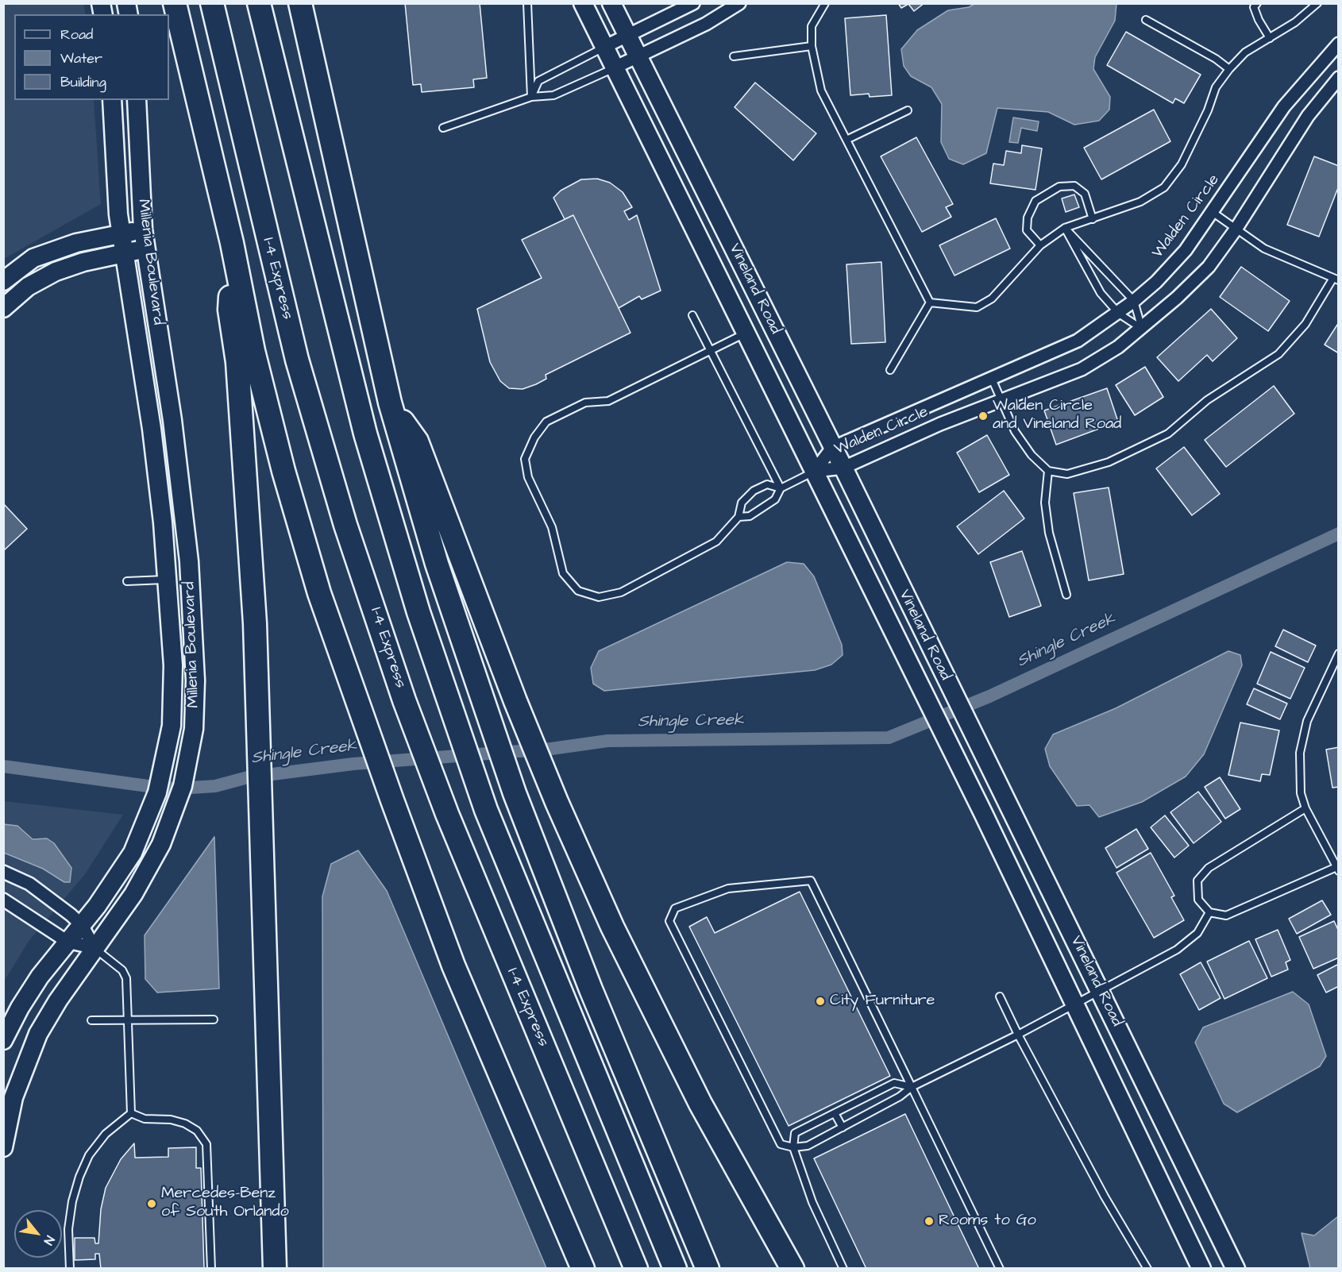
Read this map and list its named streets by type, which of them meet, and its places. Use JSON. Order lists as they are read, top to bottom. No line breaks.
{"streets":{"highway":["I-4 Express"],"street":["Walden Circle","Millenia Boulevard","Vineland Road"]},"crossings":[["Walden Circle","Vineland Road"]],"water":["Shingle Creek"],"places":["Walden Circle and Vineland Road","City Furniture","Mercedes-Benz of South Orlando","Rooms to Go"],"legend":["Road","Water","Building"],"north":"bottom right"}
